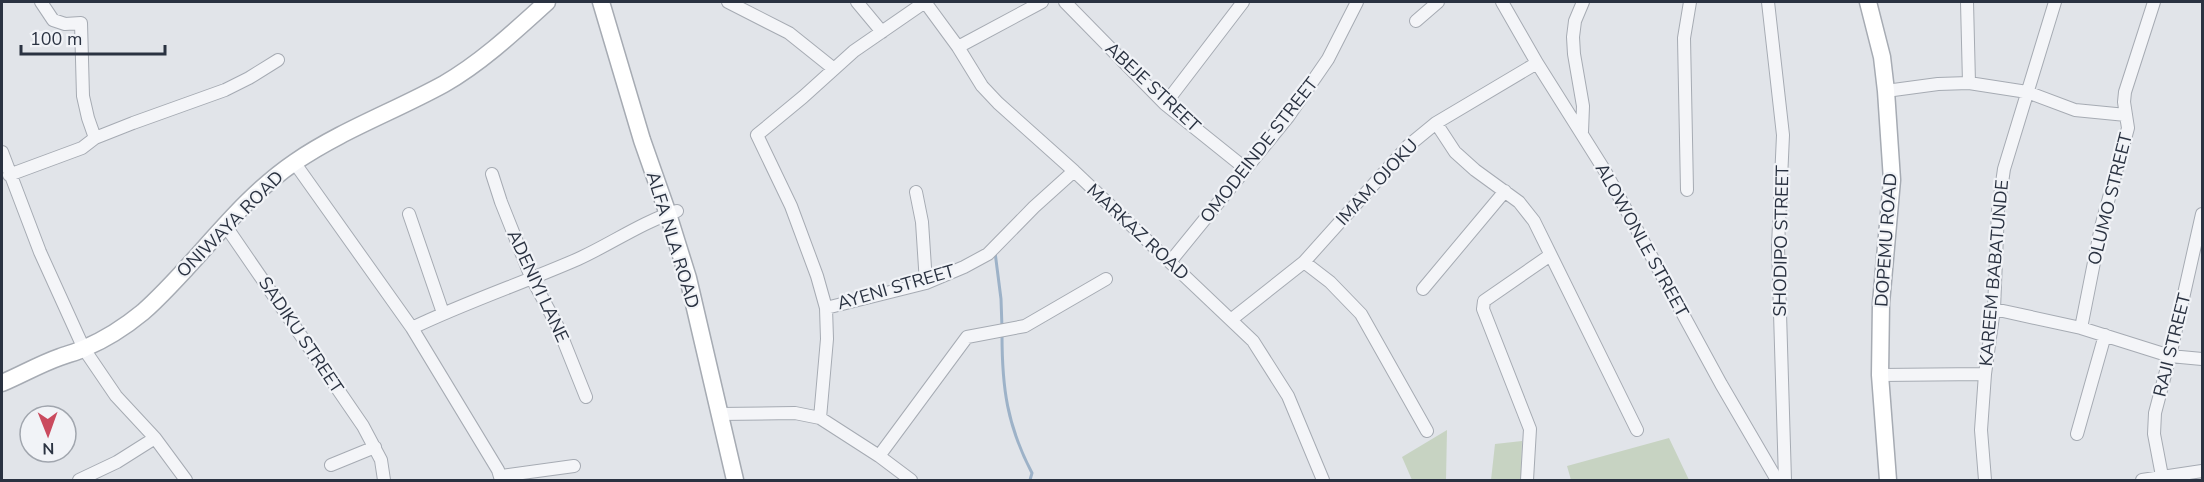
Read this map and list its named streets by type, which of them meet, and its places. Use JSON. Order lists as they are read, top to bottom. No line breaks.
{"streets":{"main road":["ONIWAYA ROAD","ALFA NLA ROAD","DOPEMU ROAD"],"street":["ABEJE STREET","OMODEINDE STREET","IMAM OJOKU","OLUMO STREET","MARKAZ ROAD","ALOWONLE STREET","SHODIPO STREET","KAREEM BABATUNDE","ADENIYI LANE","AYENI STREET","SADIKU STREET","RAJI STREET"]},"crossings":[["ABEJE STREET","OMODEINDE STREET"],["OMODEINDE STREET","MARKAZ ROAD"],["IMAM OJOKU","MARKAZ ROAD"],["IMAM OJOKU","ALOWONLE STREET"],["ONIWAYA ROAD","SADIKU STREET"],["MARKAZ ROAD","AYENI STREET"]],"scale_bar":"100 m","north":"bottom"}
